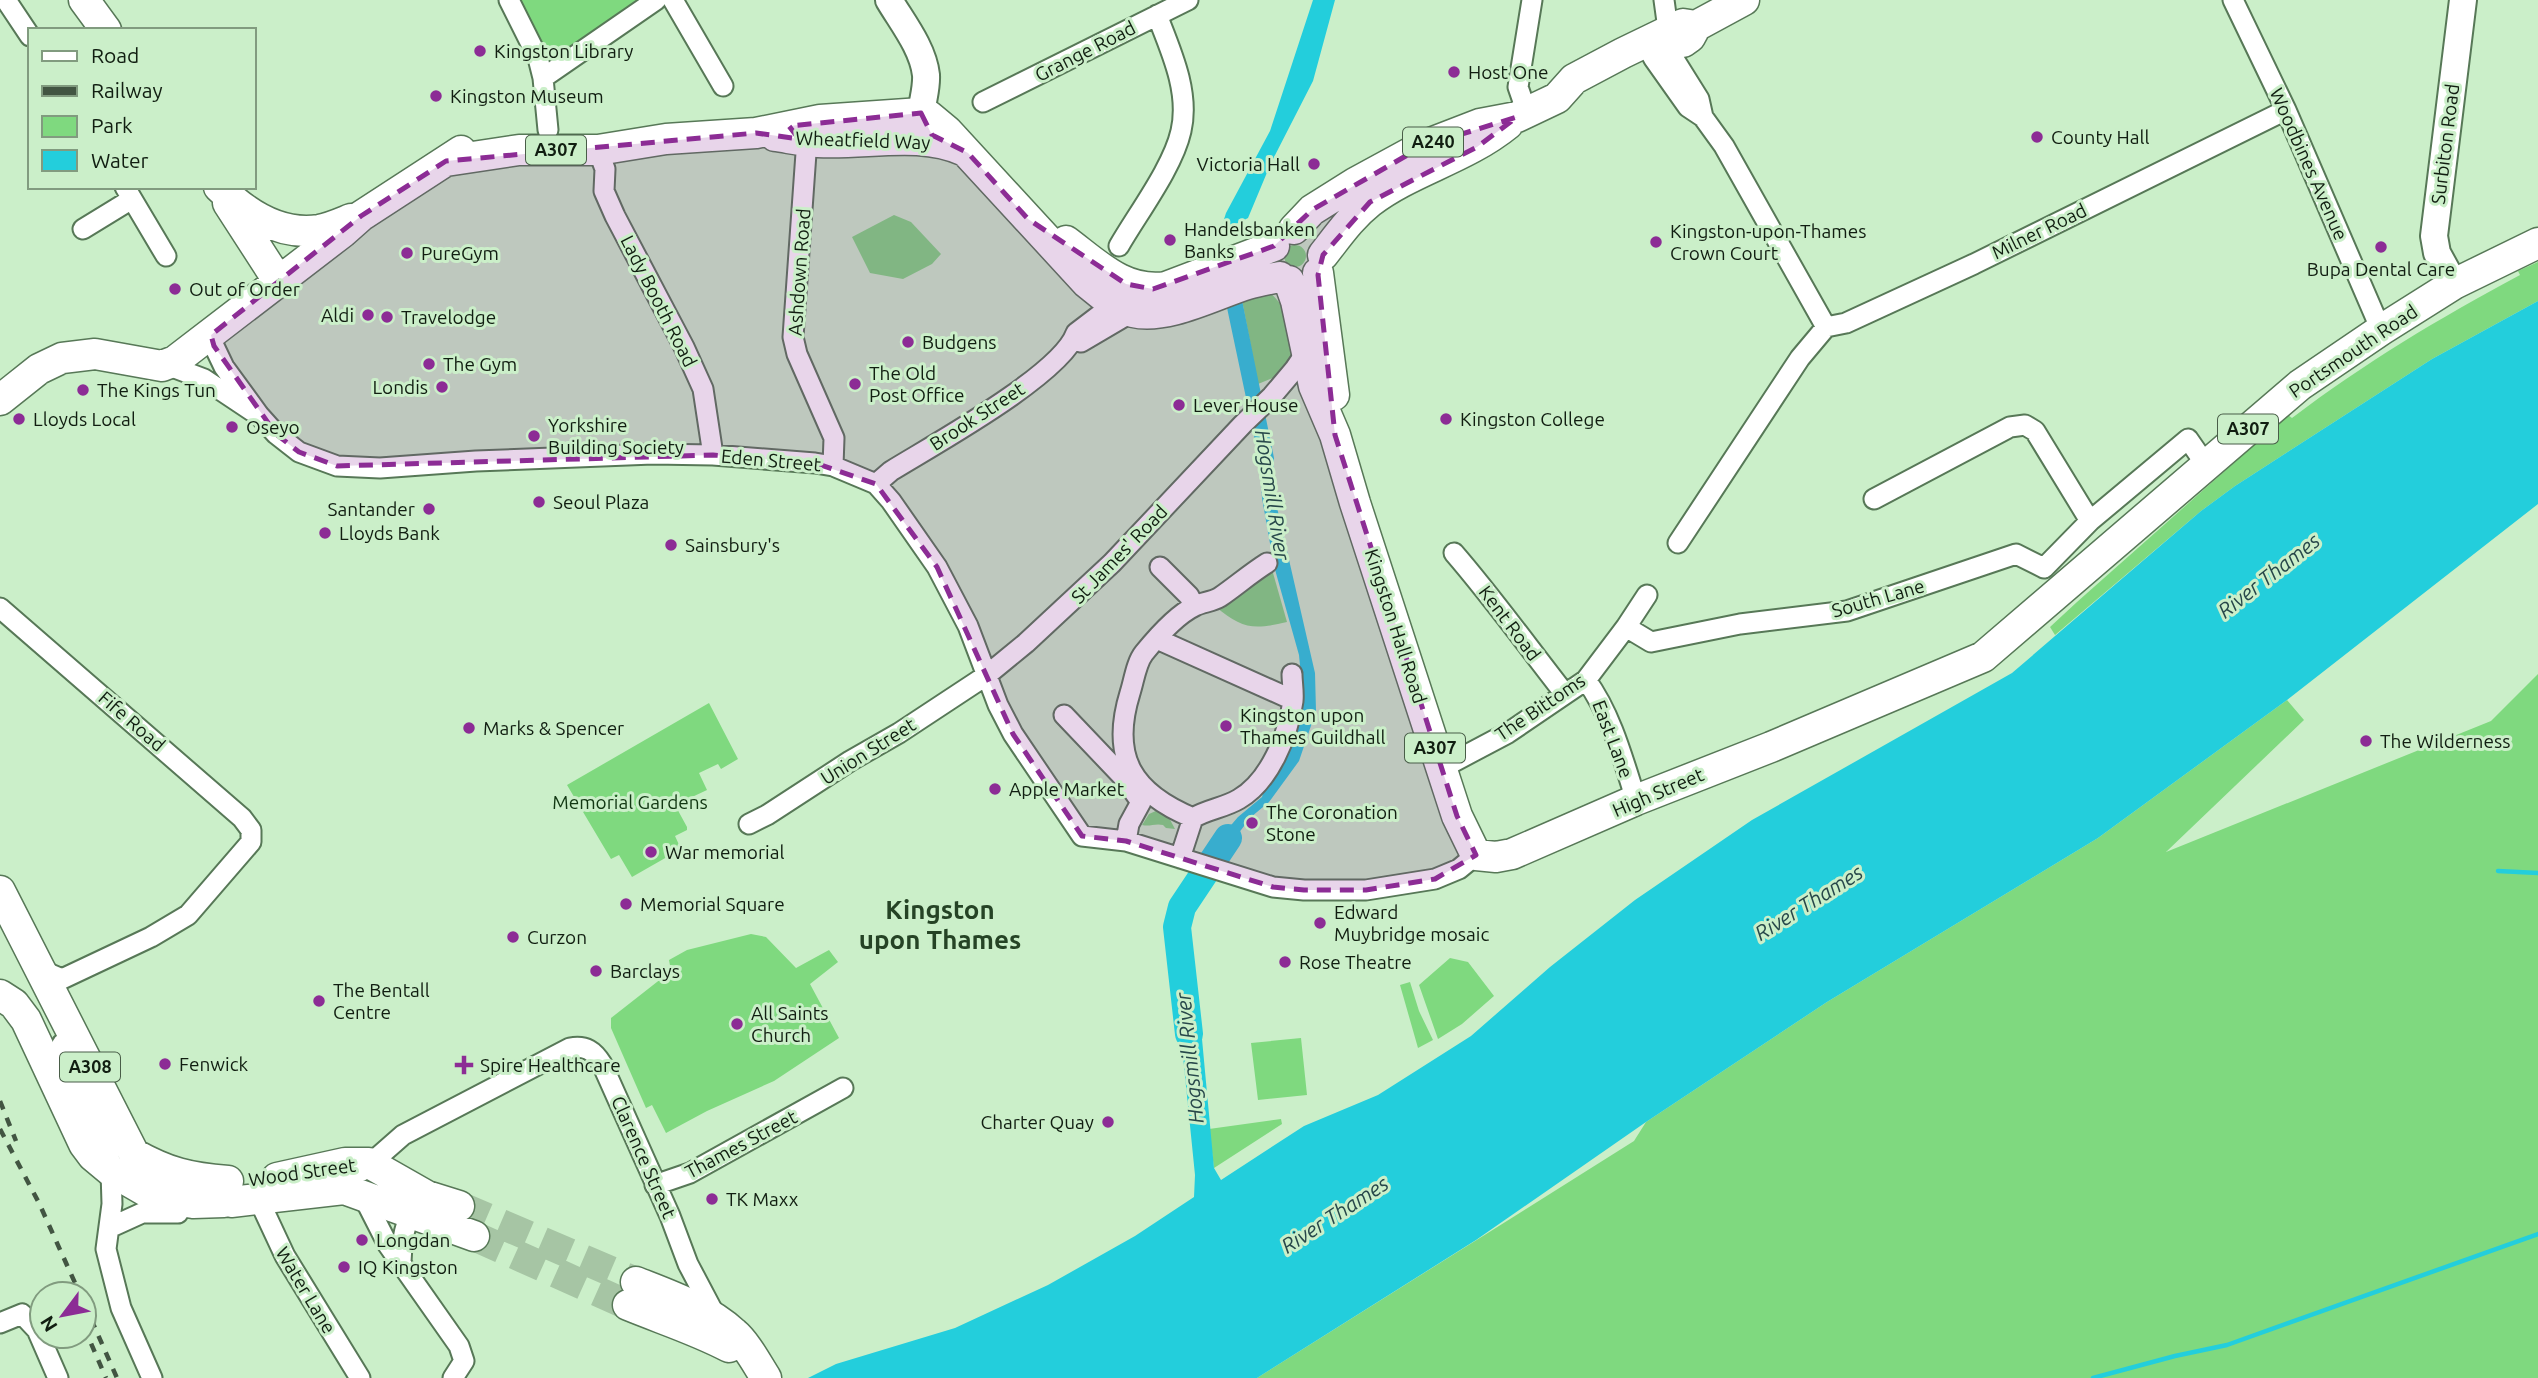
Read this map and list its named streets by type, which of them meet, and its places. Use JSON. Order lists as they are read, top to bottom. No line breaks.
{"streets":{"main road":["Wheatfield Way","A240","Surbiton Road","A307","Portsmouth Road","Kingston Hall Road","High Street","A308","Wood Street"],"street":["Grange Road","Woodbines Avenue","Milner Road","Ashdown Road","Lady Booth Road","Brook Street","Eden Street","St James' Road","South Lane","Kent Road","The Bittoms","Fife Road","East Lane","Union Street","Thames Street","Clarence Street","Water Lane"]},"crossings":[["Wheatfield Way","A307"],["Wheatfield Way","Ashdown Road"],["Wheatfield Way","Lady Booth Road"],["Wheatfield Way","Brook Street"],["A240","Kingston Hall Road"],["Surbiton Road","Portsmouth Road"],["Woodbines Avenue","Milner Road"],["Woodbines Avenue","Portsmouth Road"],["Ashdown Road","Eden Street"],["Lady Booth Road","Eden Street"],["Portsmouth Road","South Lane"],["Portsmouth Road","High Street"],["Brook Street","Eden Street"],["Eden Street","St James' Road"],["Eden Street","Union Street"],["St James' Road","Kingston Hall Road"],["St James' Road","Union Street"],["South Lane","The Bittoms"],["South Lane","High Street"],["Kent Road","The Bittoms"],["Kingston Hall Road","The Bittoms"],["Kingston Hall Road","High Street"],["The Bittoms","East Lane"],["Fife Road","Wood Street"],["East Lane","High Street"],["A308","Wood Street"],["Thames Street","Clarence Street"],["Clarence Street","Wood Street"],["Wood Street","Water Lane"]],"districts":["Kingston upon Thames"],"water":["Hogsmill River","River Thames"],"parks":["Memorial Gardens"],"places":{"other":["Kingston Library","Host One","Kingston Museum","County Hall","Victoria Hall","Handelsbanken Banks","Kingston-upon-Thames Crown Court","Bupa Dental Care","PureGym","Out of Order","Aldi","Travelodge","Budgens","The Gym","The Old Post Office","Londis","The Kings Tun","Lever House","Lloyds Local","Kingston College","Oseyo","Yorkshire Building Society","Seoul Plaza","Santander","Lloyds Bank","Sainsbury's","Kingston upon Thames Guildhall","Marks & Spencer","The Wilderness","Apple Market","The Coronation Stone","War memorial","Memorial Square","Edward Muybridge mosaic","Curzon","Rose Theatre","Barclays","The Bentall Centre","All Saints Church","Fenwick","Charter Quay","TK Maxx","Longdan","IQ Kingston"],"health":["Spire Healthcare"]},"legend":["Road","Railway","Park","Water"],"north":"bottom left"}
